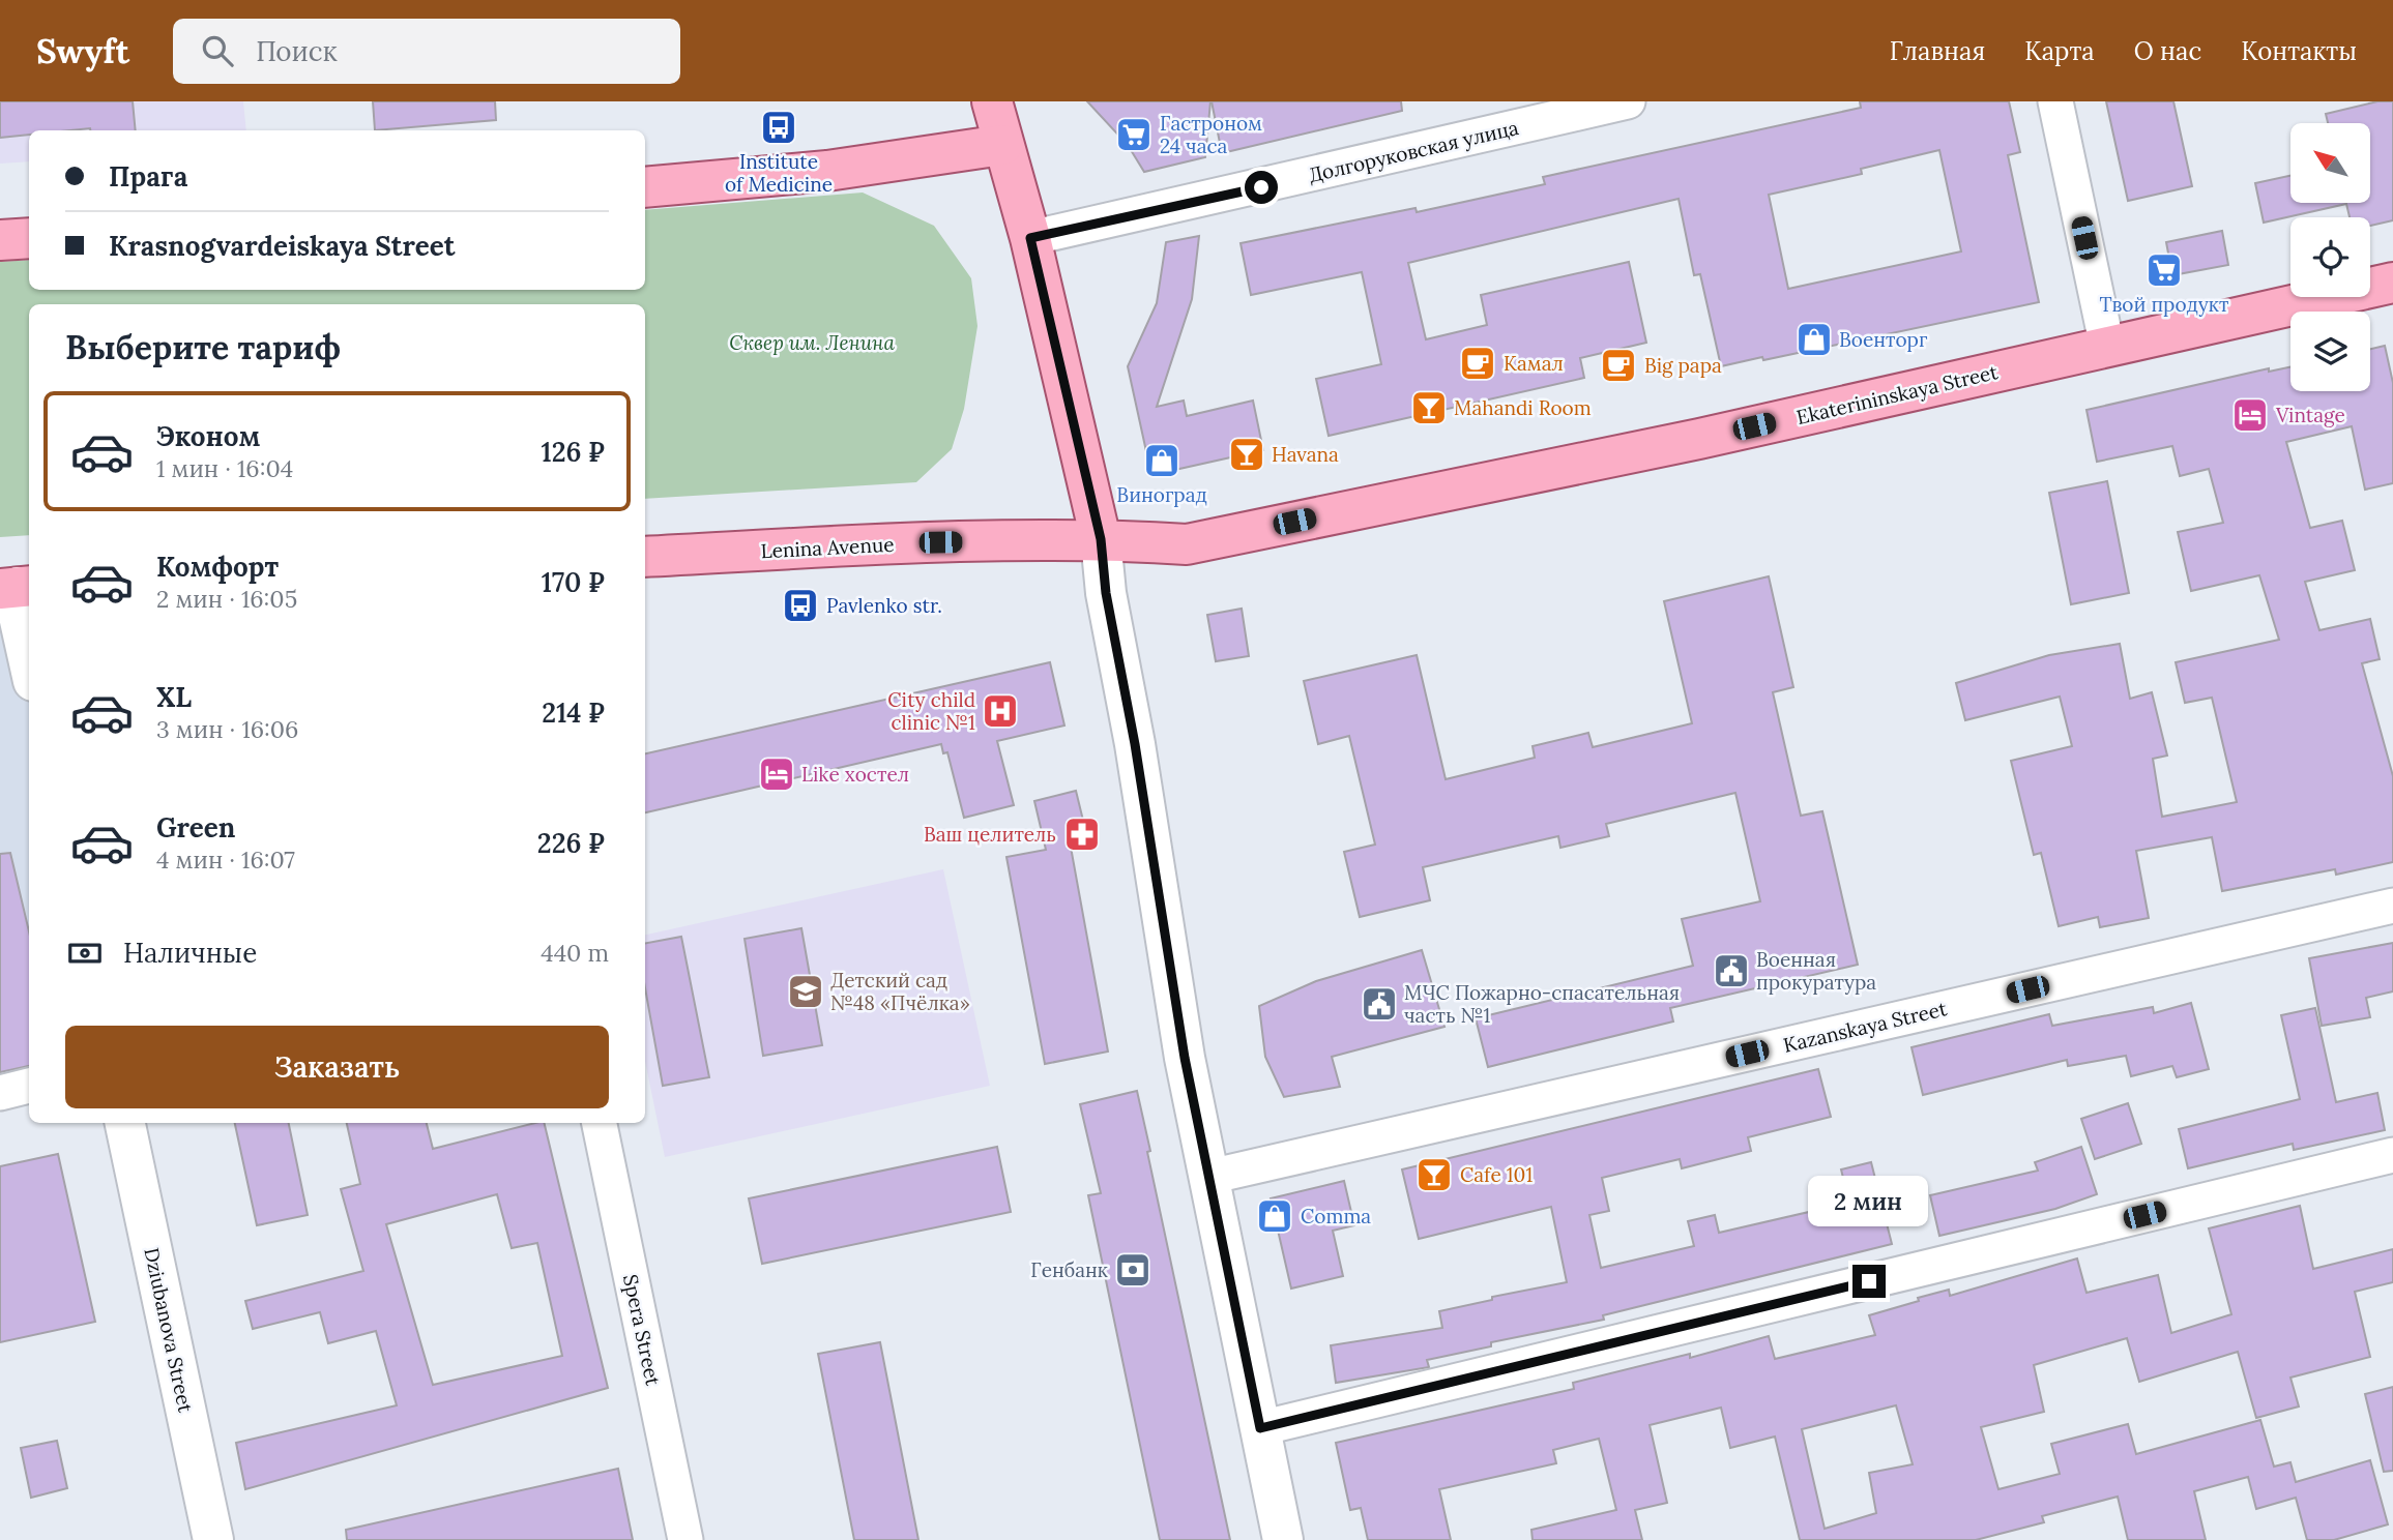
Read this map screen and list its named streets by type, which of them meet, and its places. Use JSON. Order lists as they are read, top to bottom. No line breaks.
{"streets":{"main road":["Ekaterininskaya Street","Lenina Avenue","Dziubanova Street"],"street":["Долгоруковская улица","Kazanskaya Street","Spera Street"]},"crossings":[["Ekaterininskaya Street","Lenina Avenue"]],"parks":["Сквер им. Ленина"],"places":{"bus stop":["Institute of Medicine","Pavlenko str."],"supermarket":["Гастроном 24 часа","Твой продукт"],"shop":["Военторг","Виноград","Comma"],"cafe":["Камал","Big papa"],"bar":["Mahandi Room","Havana","Cafe 101"],"hotel":["Vintage","Like хостел"],"hospital":["City child clinic №1"],"pharmacy":["Ваш целитель"],"public building":["Военная прокуратура","МЧС Пожарно-спасательная часть №1"],"school or university":["Детский сад №48 «Пчёлка»"],"bank":["Генбанк"]},"north":"top left","page":{"header":"Swyft","search":"Поиск","nav":["Главная","Карта","О нас","Контакты"],"banner":["Прага","Krasnogvardeiskaya Street"],"heading":"Выберите тариф","list":[{"name":"Эконом","note":"1 мин · 16:04","value":"126 ₽"},{"name":"Комфорт","note":"2 мин · 16:05","value":"170 ₽"},{"name":"XL","note":"3 мин · 16:06","value":"214 ₽"},{"name":"Green","note":"4 мин · 16:07","value":"226 ₽"}],"pay":["Наличные","440 m"],"buttons":"Заказать","bubble":"2 мин"}}
